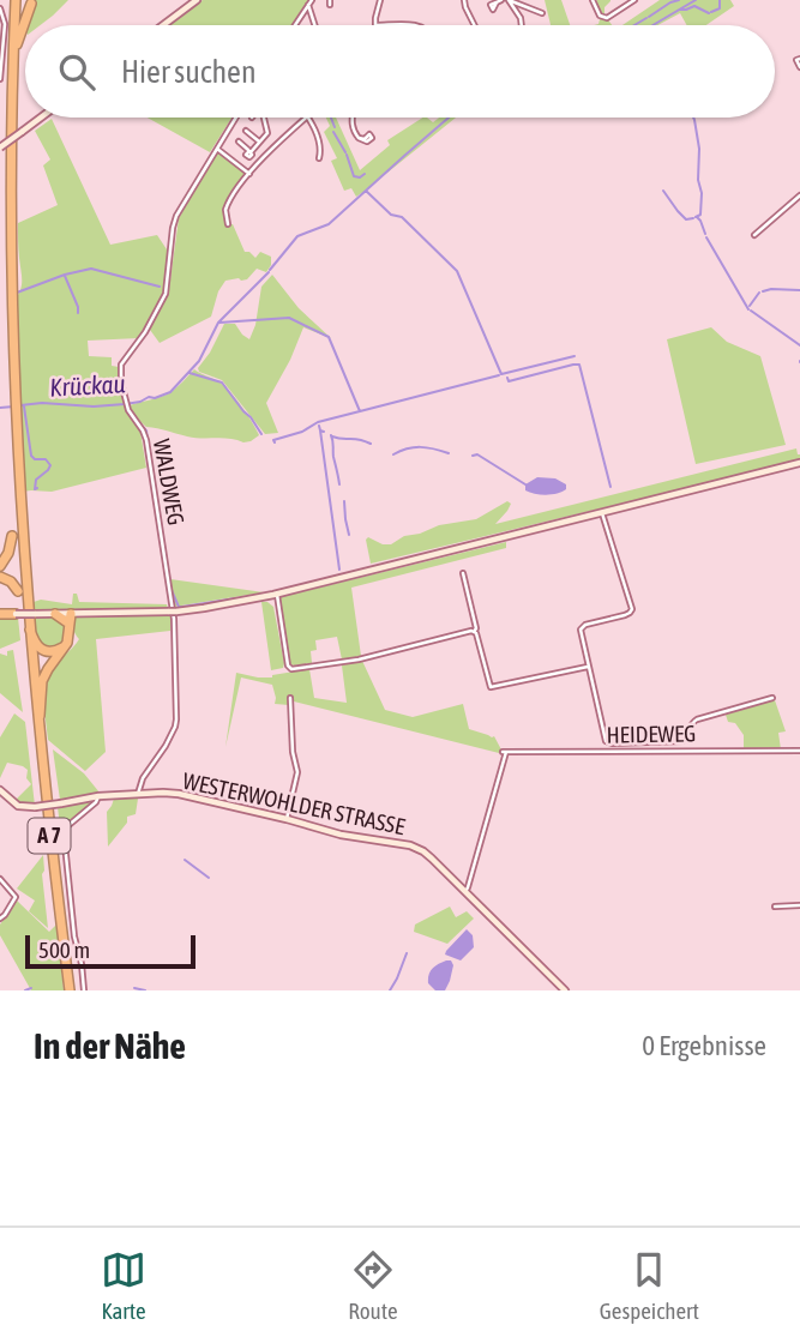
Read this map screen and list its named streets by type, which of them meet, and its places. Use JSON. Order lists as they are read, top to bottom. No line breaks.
{"streets":{"highway":["A 7"],"main road":["WESTERWOHLDER STRASSE"],"street":["WALDWEG","HEIDEWEG"]},"crossings":[["WALDWEG","WESTERWOHLDER STRASSE"],["HEIDEWEG","WESTERWOHLDER STRASSE"]],"water":["Krückau"],"scale_bar":"500 m","page":{"search":"Hier suchen","scale":"500 m","heading":["In der Nähe","0 Ergebnisse"],"nav":["Karte","Route","Gespeichert"]}}
